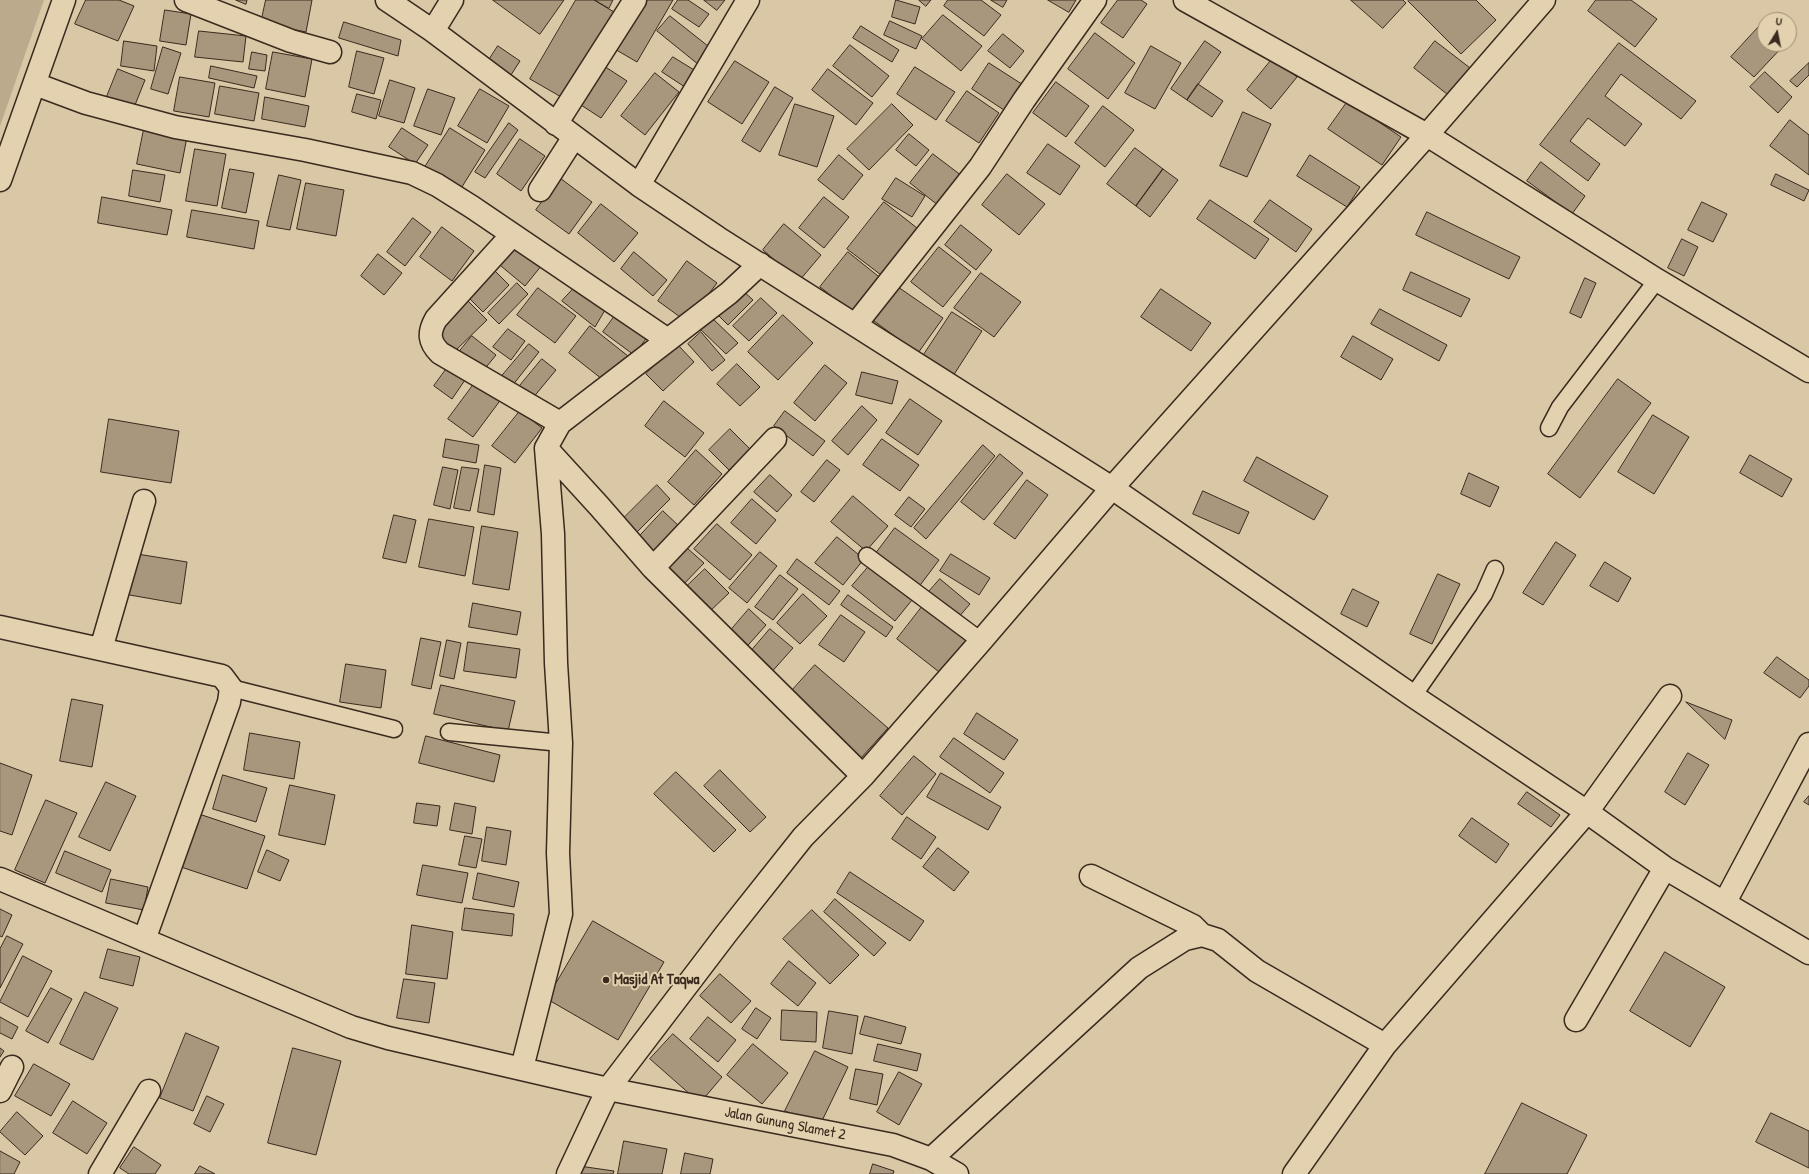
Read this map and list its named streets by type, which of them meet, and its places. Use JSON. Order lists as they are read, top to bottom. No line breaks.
{"streets":{"street":["Jalan Gunung Slamet 2"]},"places":["Masjid At Taqwa"],"north":"top"}
